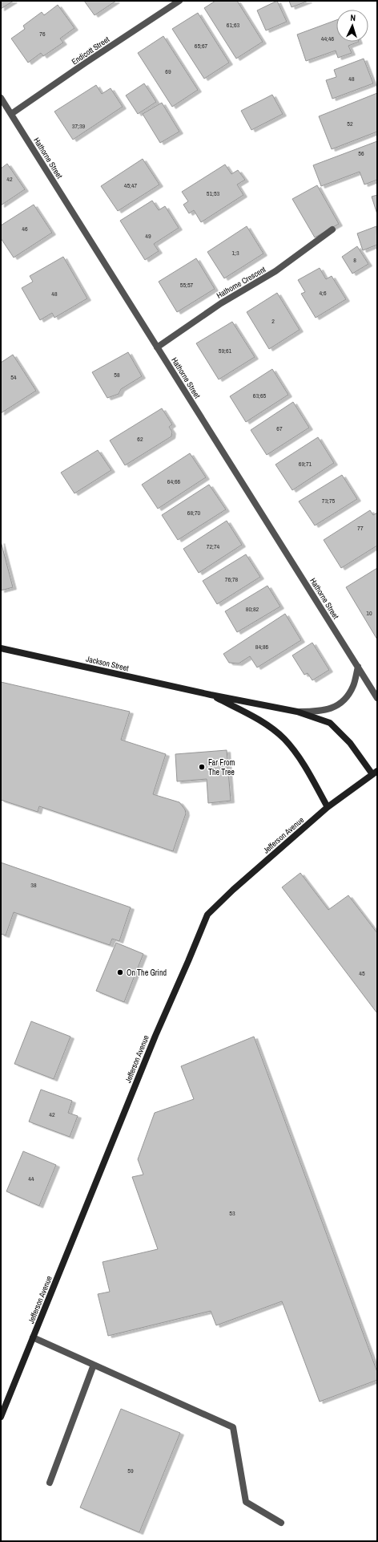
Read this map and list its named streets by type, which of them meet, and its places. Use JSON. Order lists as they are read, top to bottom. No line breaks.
{"streets":{"main road":["Jackson Street","Jefferson Avenue"],"street":["Endicott Street","Hathorne Street","Hathorne Crescent"]},"crossings":[["Endicott Street","Hathorne Street"],["Hathorne Street","Hathorne Crescent"],["Jackson Street","Jefferson Avenue"]],"places":["Far From The Tree","On The Grind"],"house_numbers":["61;63","76","44;46","65;67","69","48","52","37;39","56","42","45;47","51;53","46","49","1;3","8","55;57","4;6","48","2","59;61","58","54","63;65","67","62","69;71","64;66","73;75","68;70","77","72;74","76;78","80;82","10","84;86","38","45","42","44","53","59"],"north":"top"}
